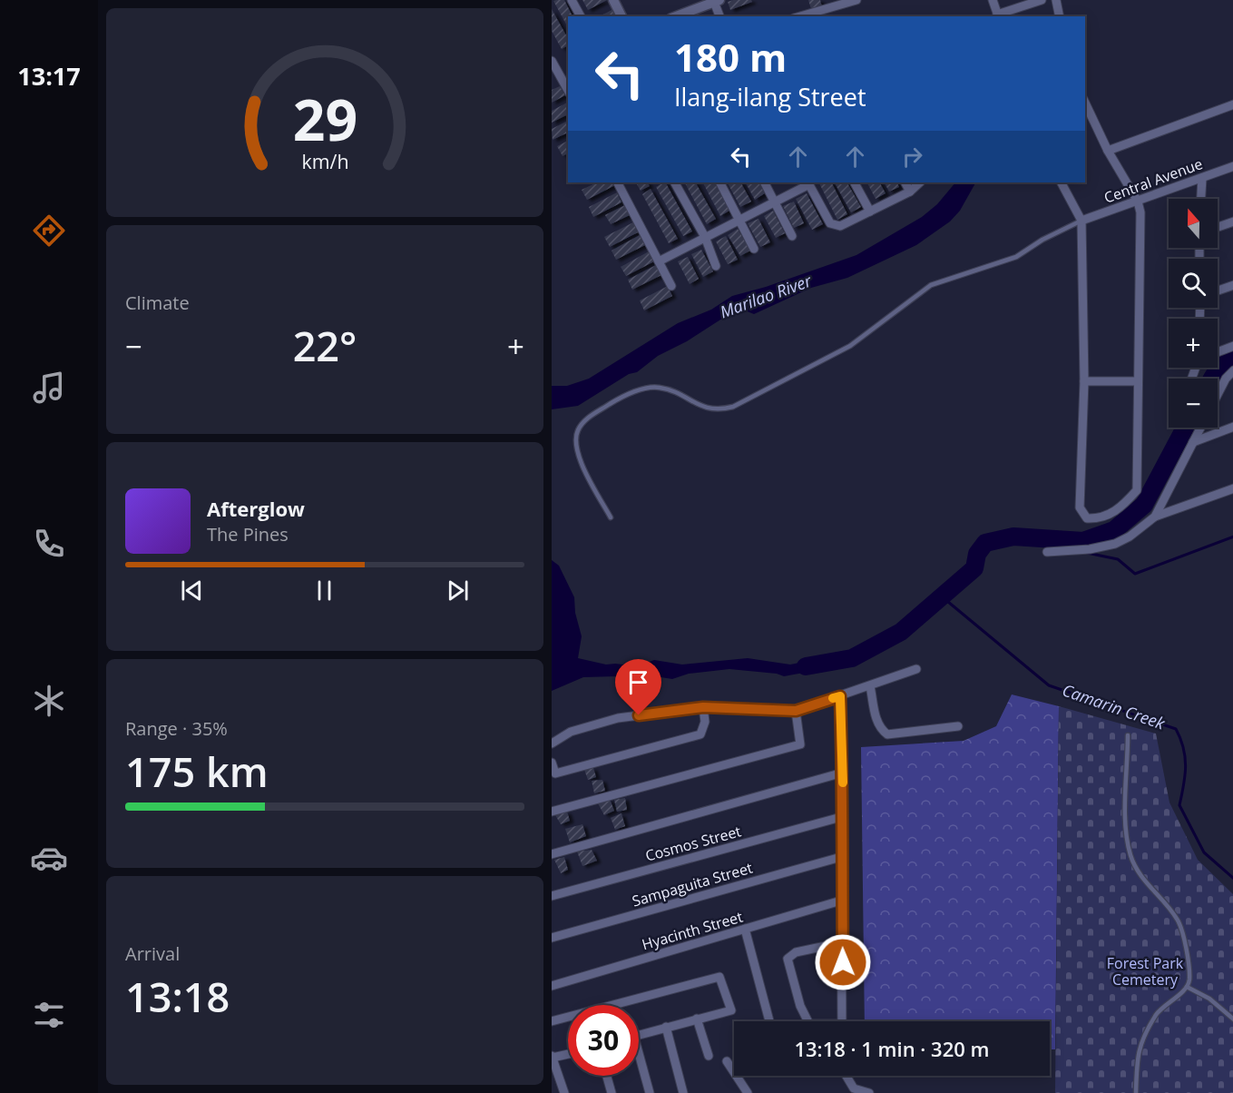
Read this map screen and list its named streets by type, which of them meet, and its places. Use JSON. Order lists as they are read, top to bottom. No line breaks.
{"streets":{"street":["Central Avenue","Cosmos Street","Sampaguita Street","Hyacinth Street"]},"water":["Marilao River","Camarin Creek"],"parks":["Forest Park Cemetery"],"north":"top","page":{"tabs":"13:17","turn":["180 m","Ilang-ilang Street"],"map_buttons":["+","−"],"tile":["Climate",["Range · 35%","175 km"],["Arrival","13:18"]],"heat":["−","22°","+"],"song":["Afterglow","The Pines"],"limit":"30","trip":"13:18 · 1 min · 320 m","gauge":["29","km/h"]}}
